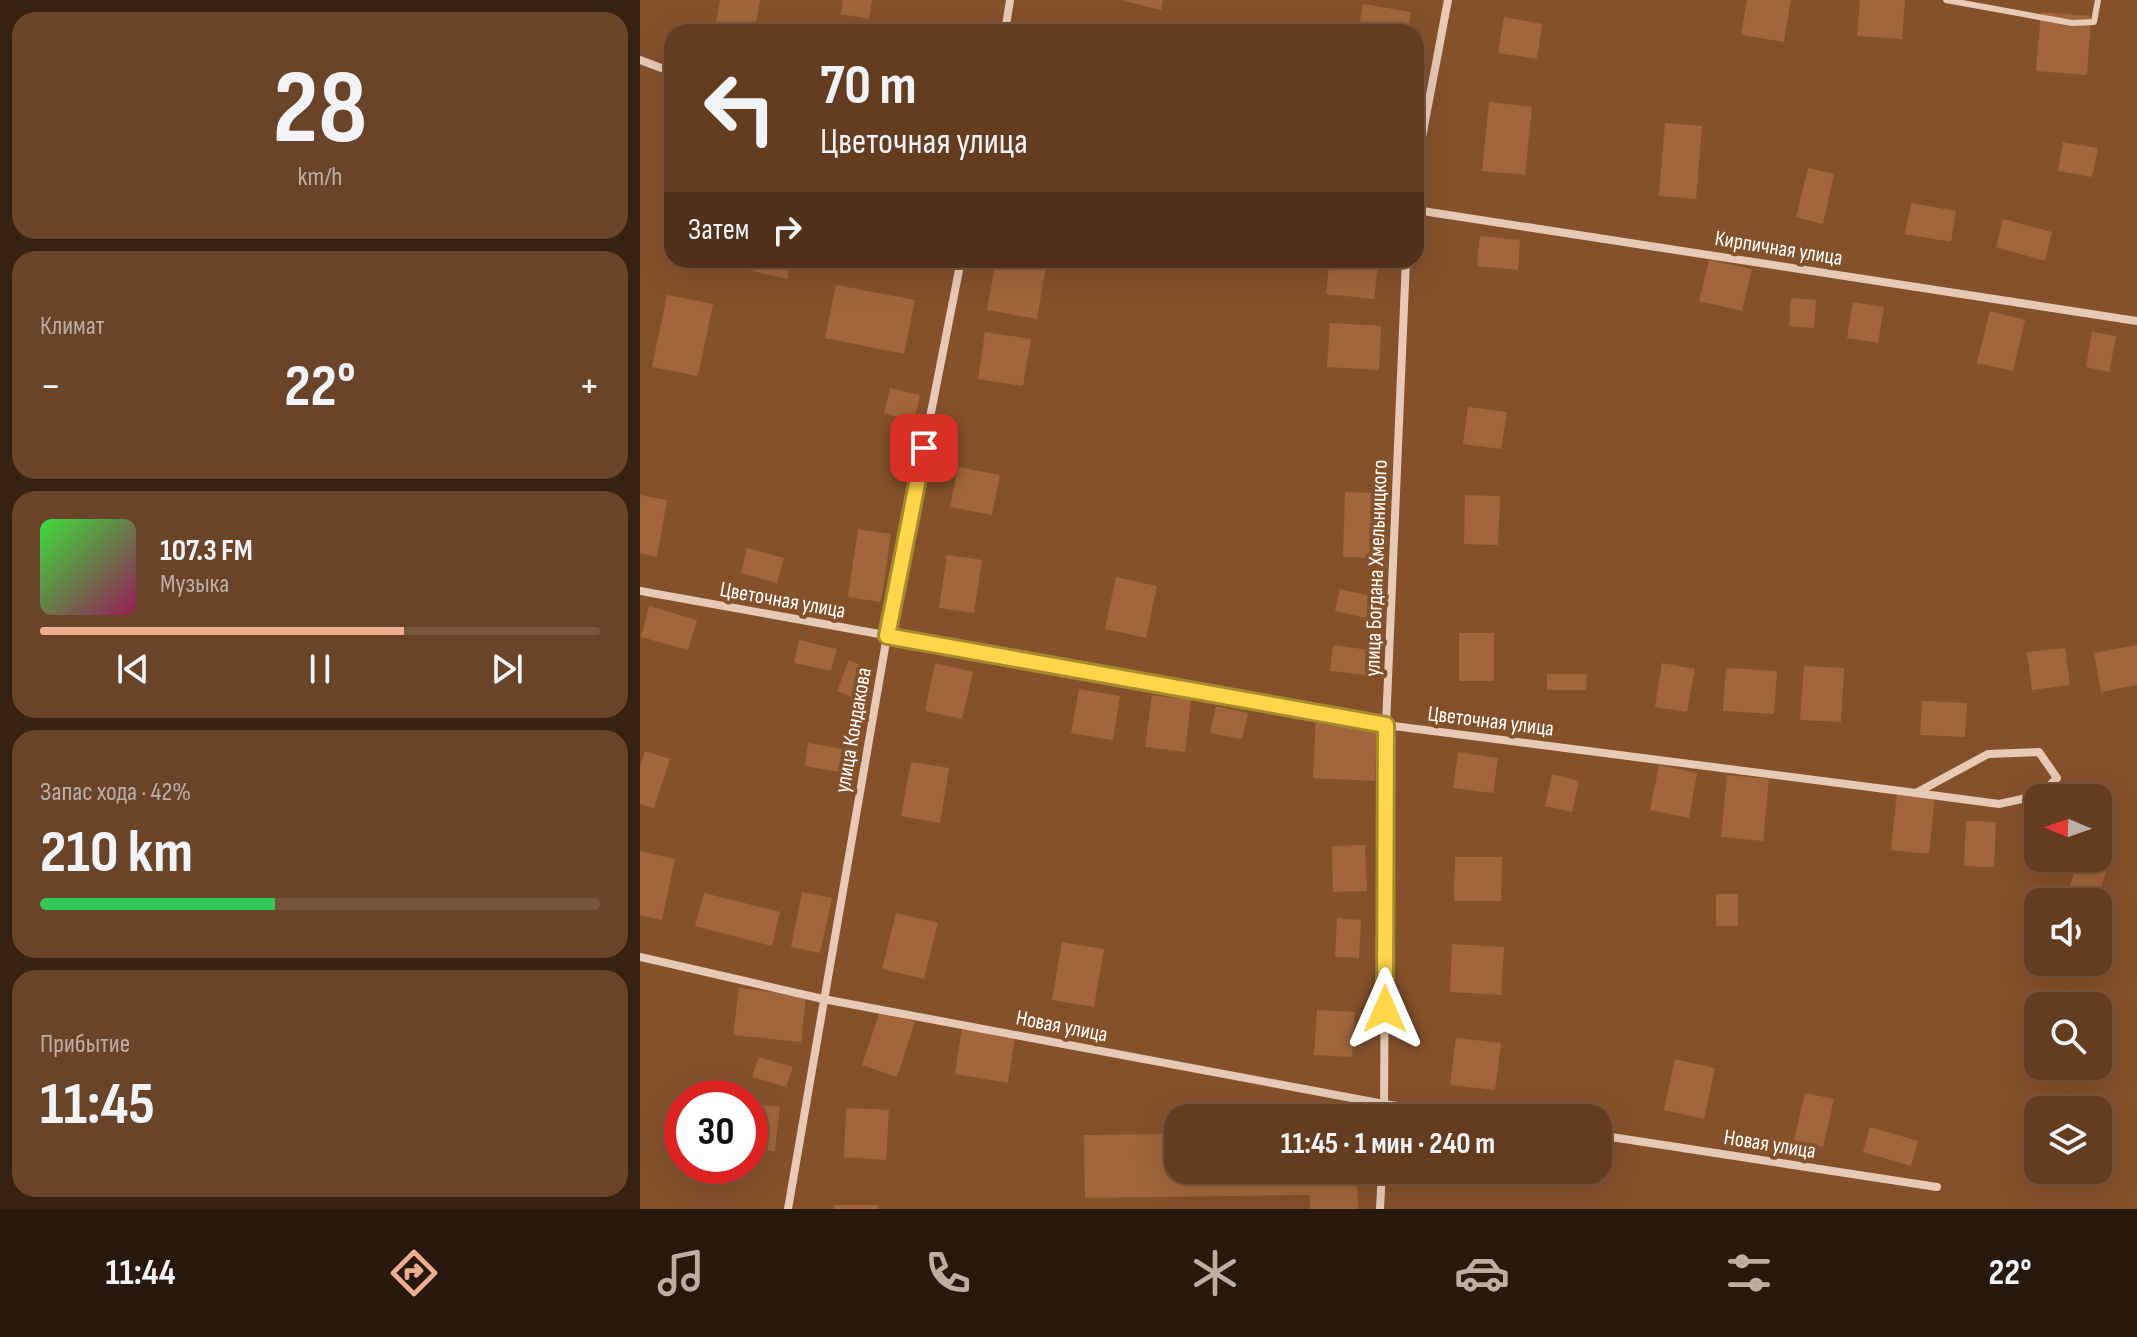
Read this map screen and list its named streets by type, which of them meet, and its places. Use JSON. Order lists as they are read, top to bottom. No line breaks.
{"streets":{"street":["Кирпичная улица","улица Богдана Хмельницкого","Цветочная улица","улица Кондакова","Новая улица"]},"crossings":[["улица Богдана Хмельницкого","Цветочная улица"],["улица Богдана Хмельницкого","Новая улица"],["Цветочная улица","улица Кондакова"],["улица Кондакова","Новая улица"]],"north":"left","page":{"tile":[["28","km/h"],"Климат",["Запас хода · 42%","210 km"],["Прибытие","11:45"]],"turn":["70 m","Цветочная улица"],"then":"Затем","heat":["−","22°","+"],"song":["107.3 FM","Музыка"],"limit":"30","trip":"11:45 · 1 мин · 240 m","tabs":["11:44","22°"]}}
